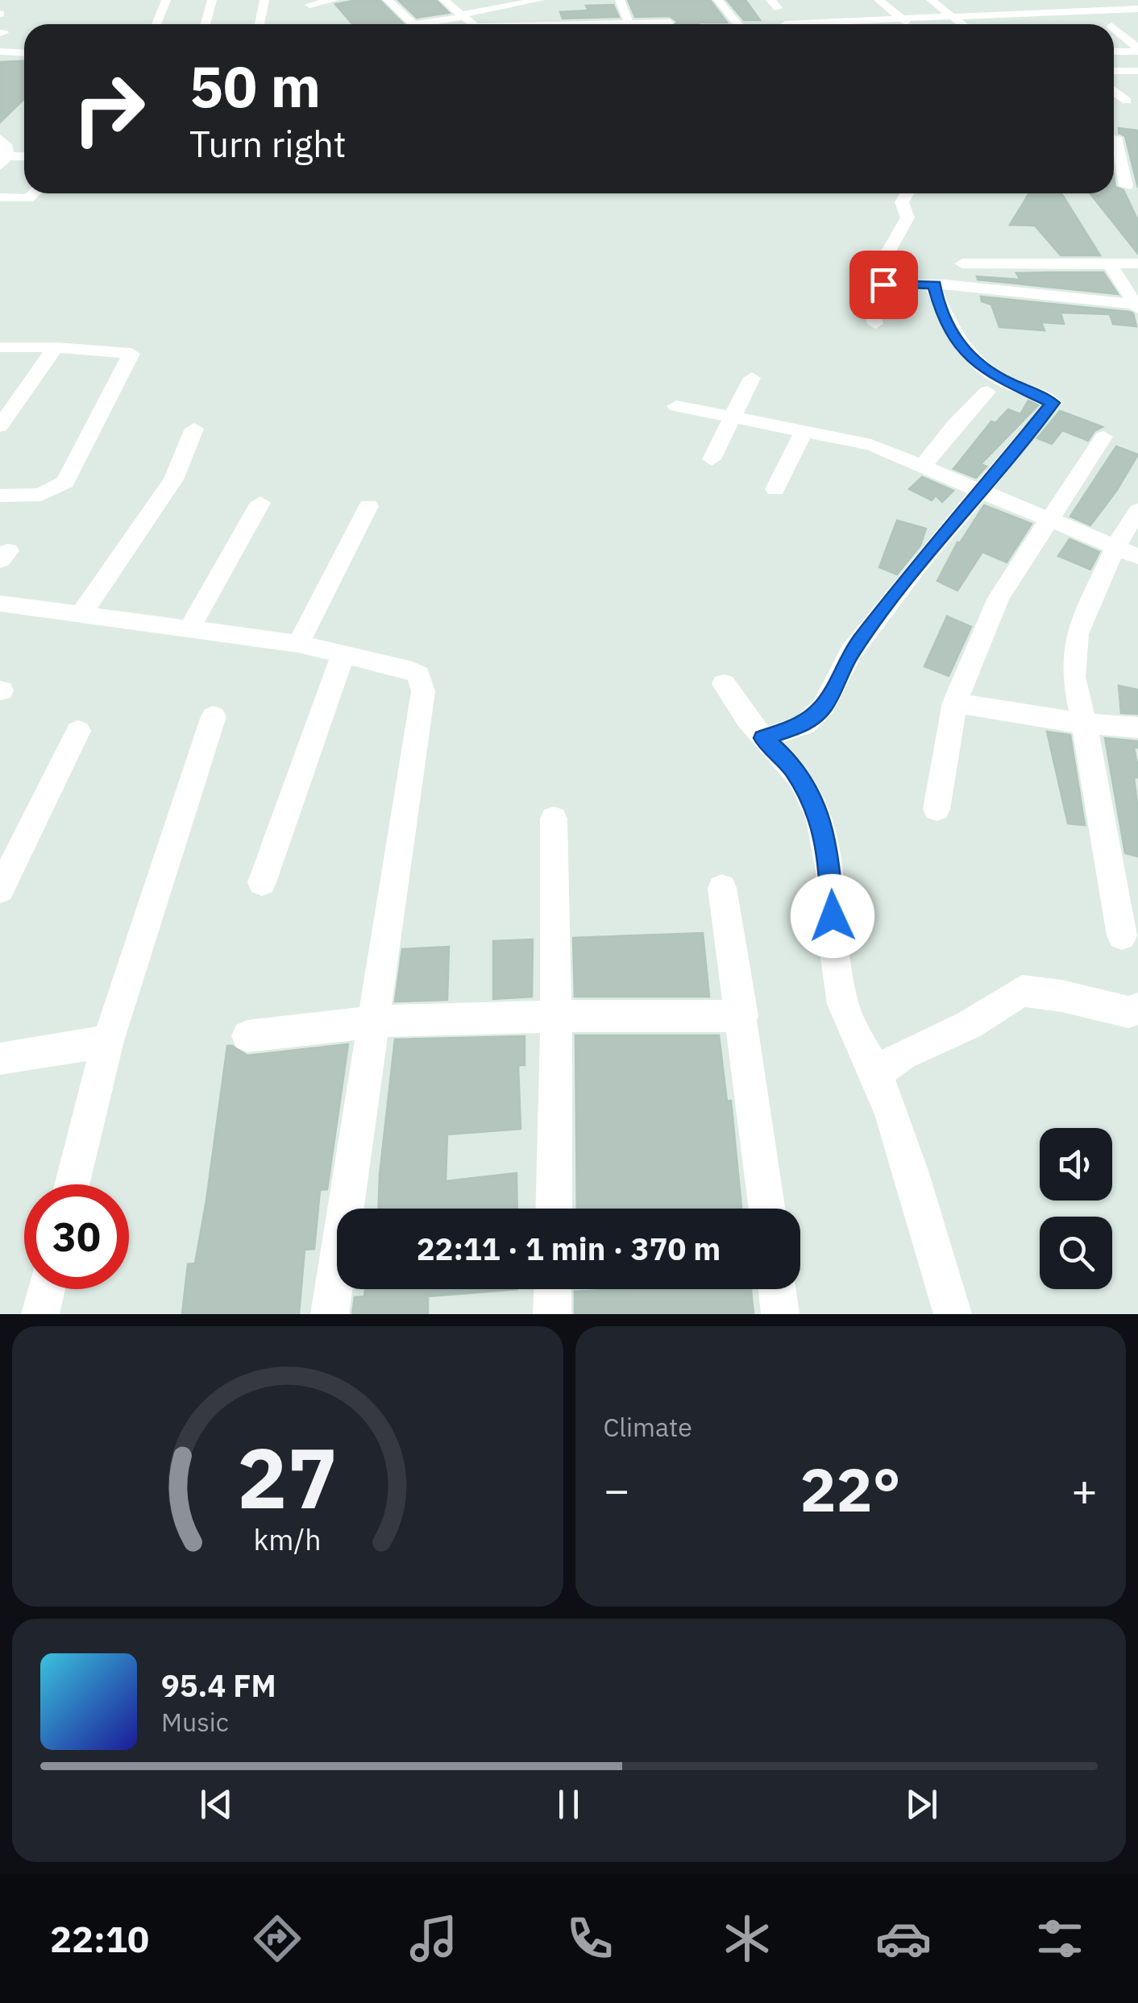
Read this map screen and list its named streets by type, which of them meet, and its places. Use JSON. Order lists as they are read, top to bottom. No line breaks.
{"page":{"turn":["50 m","Turn right"],"limit":"30","trip":"22:11 · 1 min · 370 m","tile":"Climate","heat":["−","22°","+"],"song":["95.4 FM","Music"],"tabs":"22:10","gauge":["27","km/h"]}}
